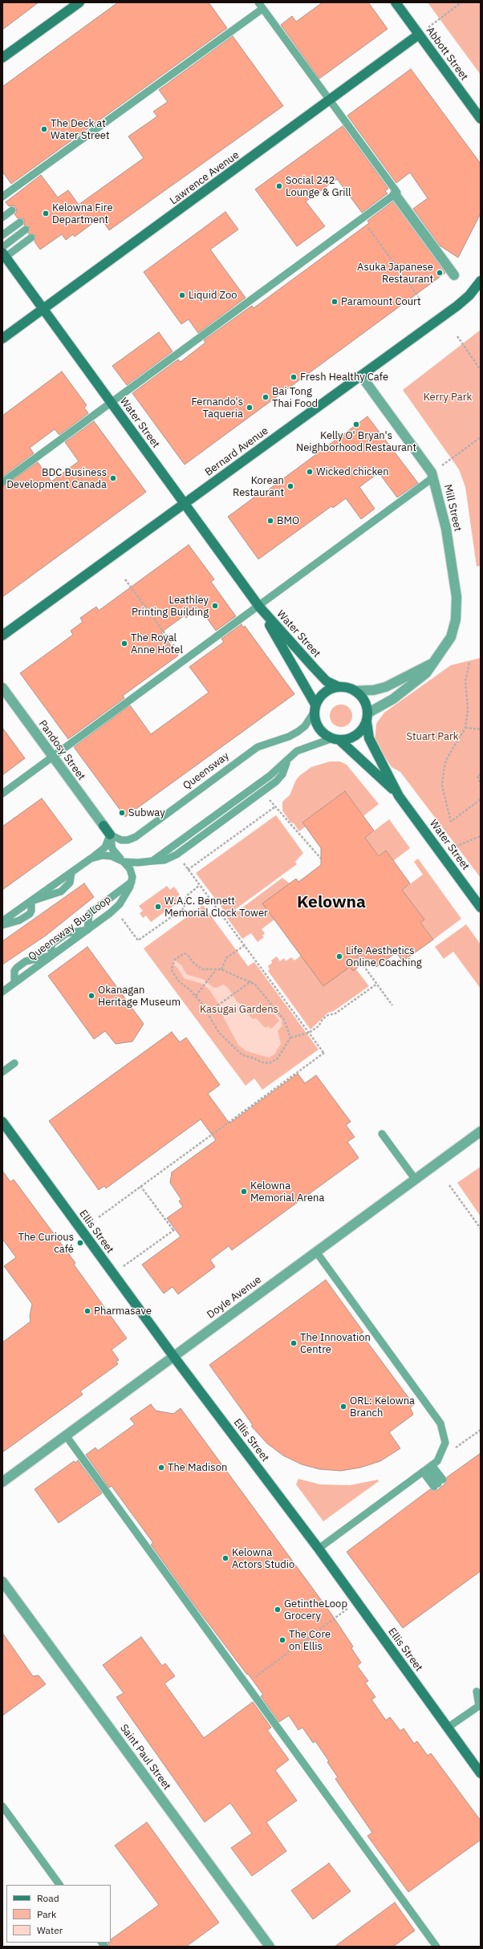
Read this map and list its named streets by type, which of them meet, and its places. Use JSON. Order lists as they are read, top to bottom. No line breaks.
{"streets":{"main road":["Abbott Street","Lawrence Avenue","Water Street","Bernard Avenue","Ellis Street"],"street":["Mill Street","Pandosy Street","Doyle Avenue","Saint Paul Street"],"lane":["Queensway","Queensway Bus Loop"]},"crossings":[["Abbott Street","Lawrence Avenue"],["Lawrence Avenue","Water Street"],["Water Street","Bernard Avenue"],["Water Street","Queensway"],["Bernard Avenue","Mill Street"],["Ellis Street","Doyle Avenue"]],"districts":["Kelowna"],"parks":["Kerry Park","Stuart Park","Kasugai Gardens"],"places":["The Deck at Water Street","Social 242 Lounge & Grill","Kelowna Fire Department","Asuka Japanese Restaurant","Liquid Zoo","Paramount Court","Fresh Healthy Cafe","Bai Tong Thai Food","Fernando's Taqueria","Kelly O' Bryan's Neighborhood Restaurant","Wicked chicken","BDC Business Development Canada","Korean Restaurant","BMO","Leathley Printing Building","The Royal Anne Hotel","Subway","W.A.C. Bennett Memorial Clock Tower","Life Aesthetics Online Coaching","Okanagan Heritage Museum","Kelowna Memorial Arena","The Curious café","Pharmasave","The Innovation Centre","ORL: Kelowna Branch","The Madison","Kelowna Actors Studio","GetintheLoop Grocery","The Core on Ellis"],"legend":["Road","Park","Water"]}
